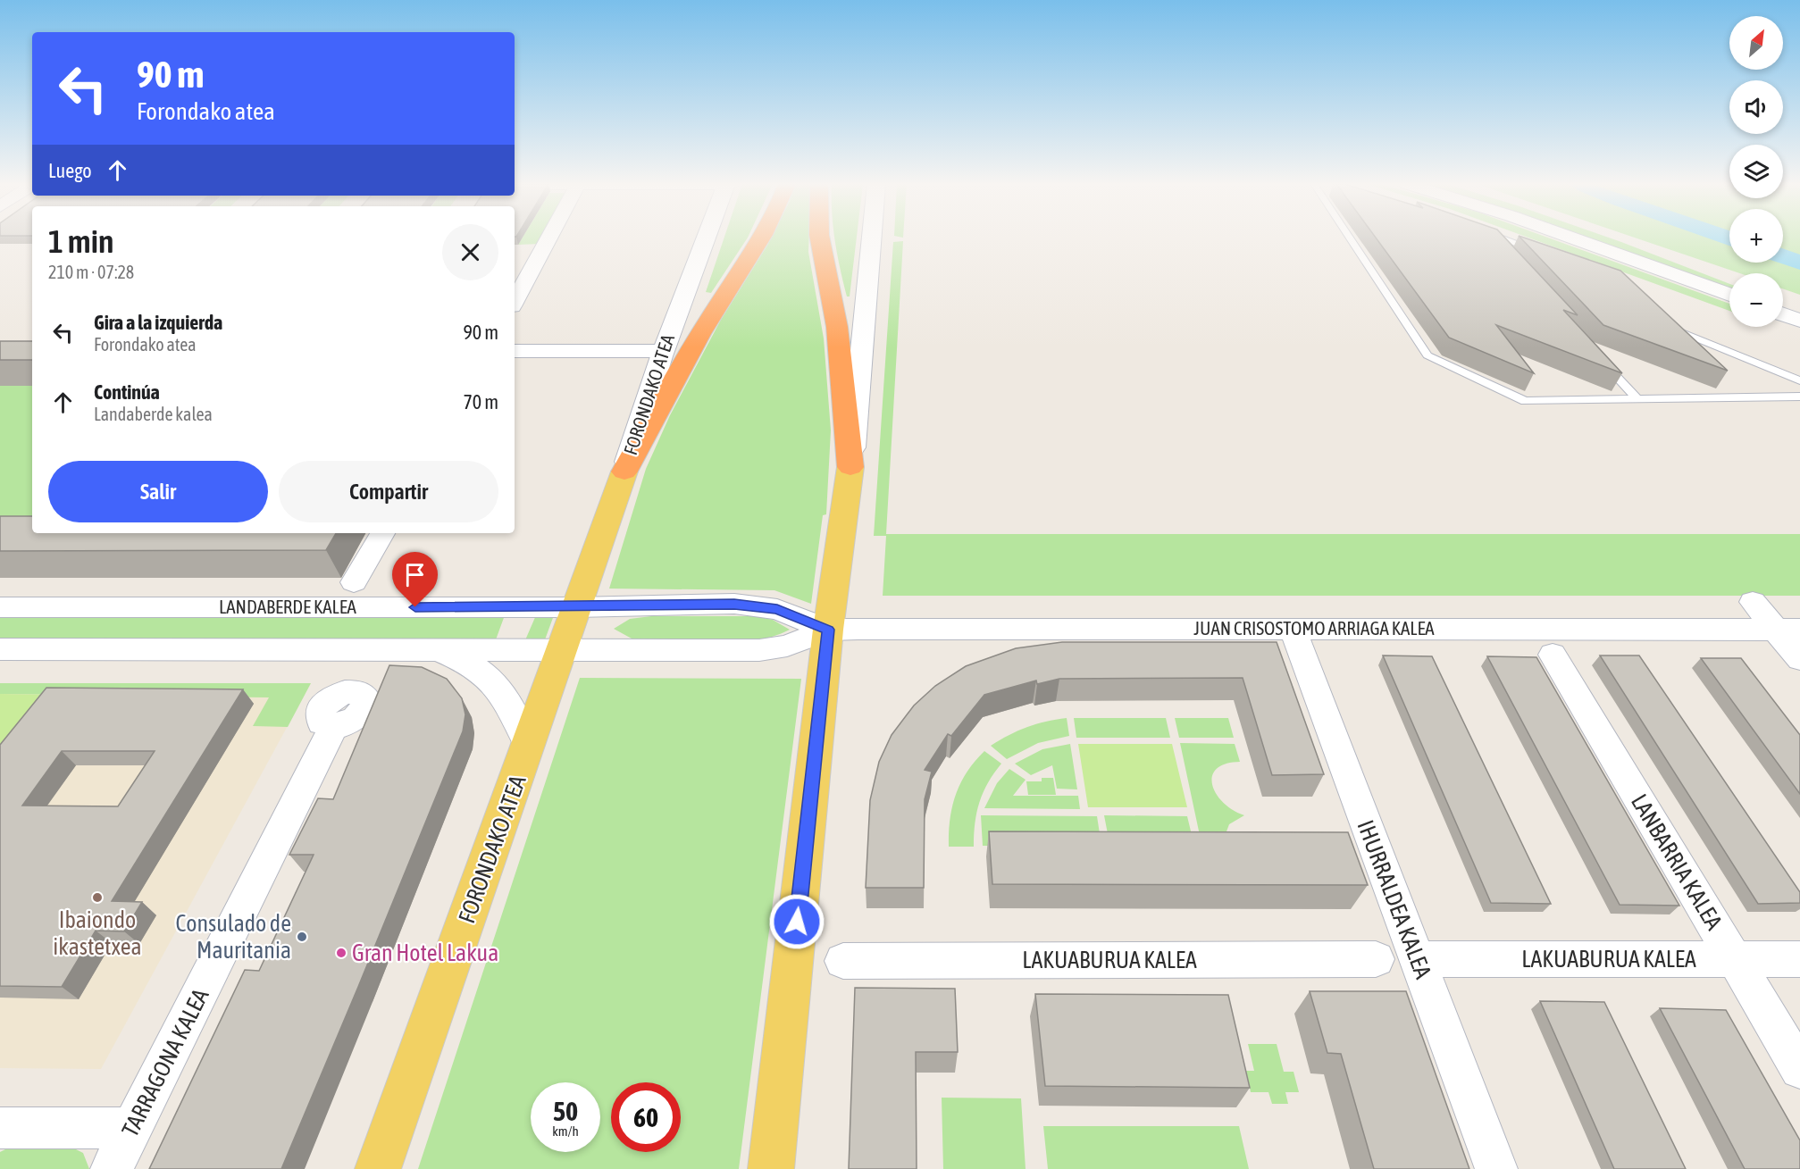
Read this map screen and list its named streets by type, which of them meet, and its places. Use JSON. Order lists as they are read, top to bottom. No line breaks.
{"streets":{"main road":["FORONDAKO ATEA"],"street":["LANDABERDE KALEA","JUAN CRISOSTOMO ARRIAGA KALEA","LANBARRIA KALEA","IHURRALDEA KALEA","LAKUABURUA KALEA","TARRAGONA KALEA"]},"crossings":[["FORONDAKO ATEA","LANDABERDE KALEA"],["JUAN CRISOSTOMO ARRIAGA KALEA","IHURRALDEA KALEA"],["LANBARRIA KALEA","LAKUABURUA KALEA"],["IHURRALDEA KALEA","LAKUABURUA KALEA"]],"places":["Ibaiondo ikastetxea","Consulado de Mauritania","Gran Hotel Lakua"],"north":"top right","page":{"map_buttons":["+","−"],"turn":["90 m","Forondako atea"],"then":"Luego","heading":["1 min","210 m · 07:28"],"list":[{"name":"Gira a la izquierda","note":"Forondako atea","value":"90 m"},{"name":"Continúa","note":"Landaberde kalea","value":"70 m"}],"buttons":["Salir","Compartir"],"speed":"50 km/h","limit":"60"}}
